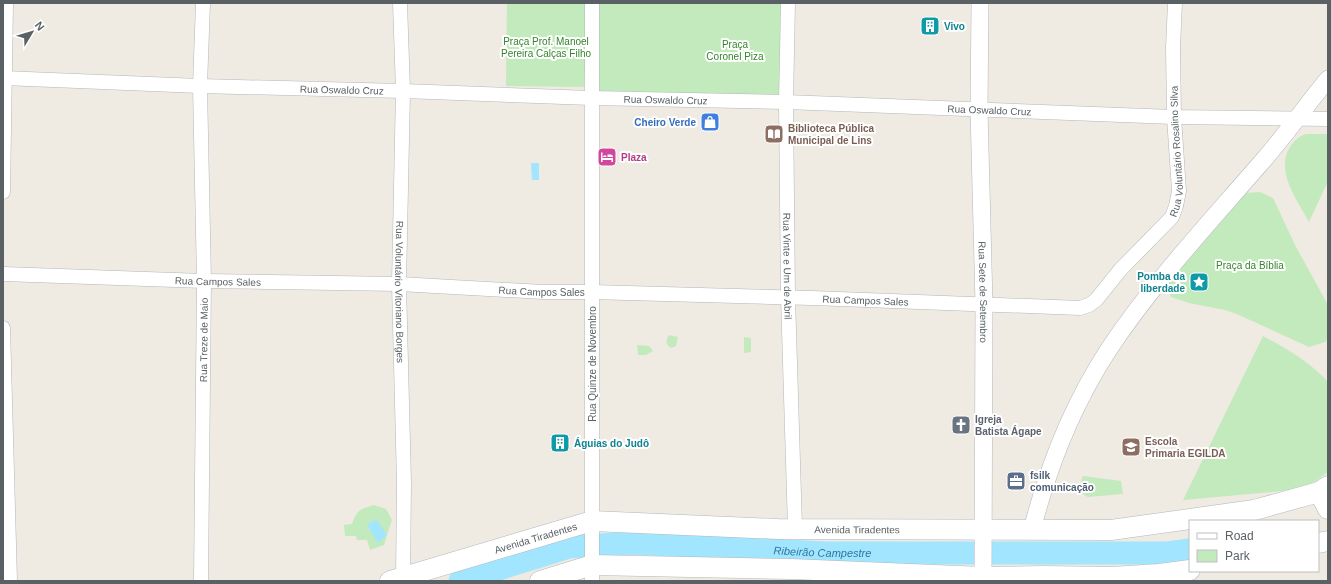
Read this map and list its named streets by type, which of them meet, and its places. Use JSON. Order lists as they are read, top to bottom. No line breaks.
{"streets":{"main road":["Avenida Tiradentes"],"street":["Rua Oswaldo Cruz","Rua Voluntário Rosalino Silva","Rua Vinte e Um de Abril","Rua Campos Sales","Rua Voluntário Vitoriano Borges","Rua Sete de Setembro","Rua Treze de Maio","Rua Quinze de Novembro"]},"crossings":[["Rua Oswaldo Cruz","Rua Voluntário Rosalino Silva"],["Rua Oswaldo Cruz","Rua Vinte e Um de Abril"],["Rua Oswaldo Cruz","Rua Voluntário Vitoriano Borges"],["Rua Oswaldo Cruz","Rua Sete de Setembro"],["Rua Oswaldo Cruz","Rua Treze de Maio"],["Rua Oswaldo Cruz","Rua Quinze de Novembro"],["Rua Voluntário Rosalino Silva","Rua Campos Sales"],["Rua Vinte e Um de Abril","Rua Campos Sales"],["Rua Vinte e Um de Abril","Avenida Tiradentes"],["Rua Campos Sales","Rua Voluntário Vitoriano Borges"],["Rua Campos Sales","Rua Sete de Setembro"],["Rua Campos Sales","Rua Treze de Maio"],["Rua Campos Sales","Rua Quinze de Novembro"],["Rua Voluntário Vitoriano Borges","Avenida Tiradentes"],["Rua Sete de Setembro","Avenida Tiradentes"],["Rua Quinze de Novembro","Avenida Tiradentes"]],"water":["Ribeirão Campestre"],"parks":["Praça Prof. Manoel Pereira Calças Filho","Praça Coronel Piza","Praça da Bíblia"],"places":{"building":["Vivo","Águias do Judô"],"shop":["Cheiro Verde"],"library":["Biblioteca Pública Municipal de Lins"],"hotel":["Plaza"],"place":["Pomba da liberdade"],"church":["Igreja Batista Ágape"],"school or university":["Escola Primaria EGILDA"],"office":["fsilk comunicação"]},"legend":["Road","Park"],"north":"top right"}
